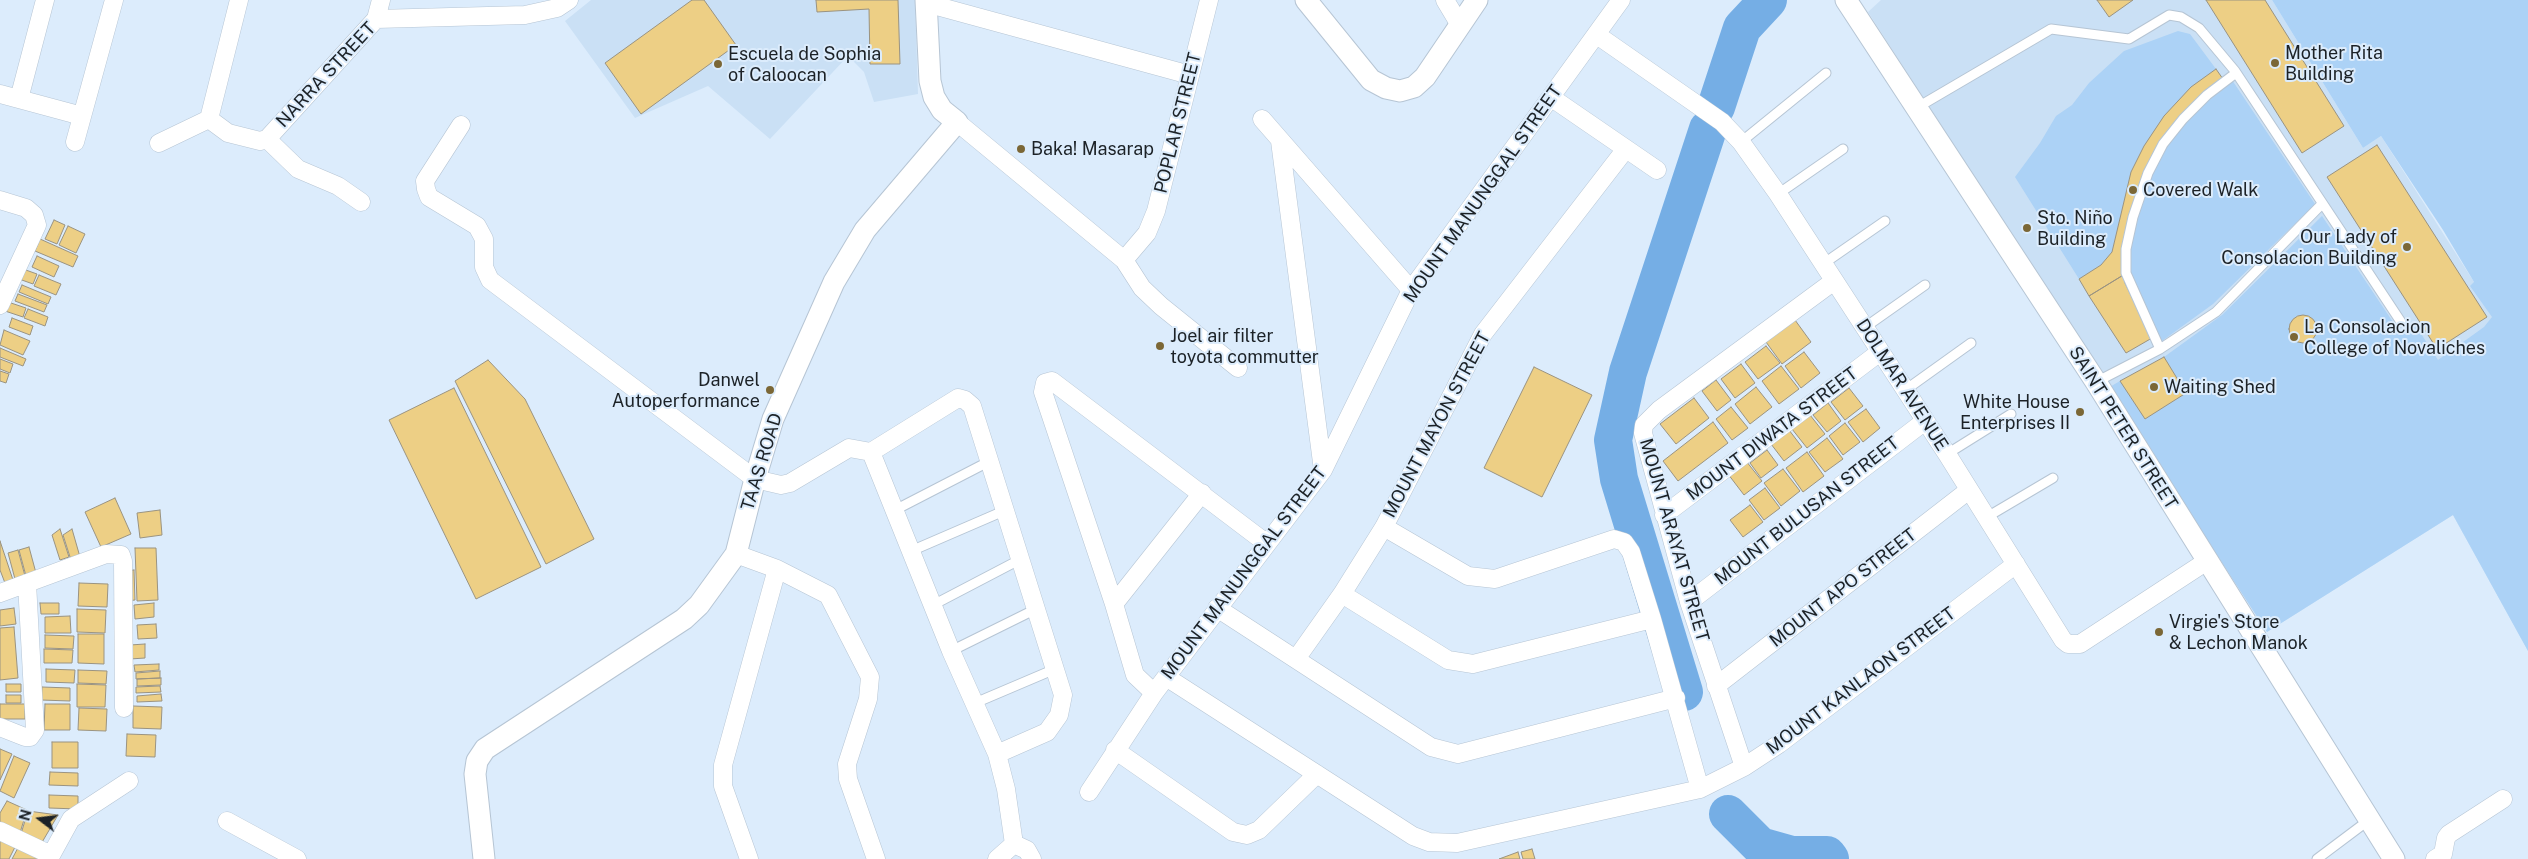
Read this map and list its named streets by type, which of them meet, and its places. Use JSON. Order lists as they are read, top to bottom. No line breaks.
{"streets":{"street":["NARRA STREET","POPLAR STREET","MOUNT MANUNGGAL STREET","DOLMAR AVENUE","MOUNT MAYON STREET","SAINT PETER STREET","MOUNT DIWATA STREET","TAAS ROAD","MOUNT BULUSAN STREET","MOUNT ARAYAT STREET","MOUNT APO STREET","MOUNT KANLAON STREET"]},"crossings":[["MOUNT MANUNGGAL STREET","DOLMAR AVENUE"],["MOUNT MANUNGGAL STREET","MOUNT KANLAON STREET"],["DOLMAR AVENUE","SAINT PETER STREET"],["DOLMAR AVENUE","MOUNT DIWATA STREET"],["DOLMAR AVENUE","MOUNT BULUSAN STREET"],["DOLMAR AVENUE","MOUNT ARAYAT STREET"],["DOLMAR AVENUE","MOUNT APO STREET"],["DOLMAR AVENUE","MOUNT KANLAON STREET"],["MOUNT DIWATA STREET","MOUNT ARAYAT STREET"],["MOUNT BULUSAN STREET","MOUNT ARAYAT STREET"],["MOUNT ARAYAT STREET","MOUNT APO STREET"],["MOUNT ARAYAT STREET","MOUNT KANLAON STREET"]],"places":["Mother Rita Building","Escuela de Sophia of Caloocan","Baka! Masarap","Covered Walk","Sto. Niño Building","Our Lady of Consolacion Building","La Consolacion College of Novaliches","Joel air filter toyota commutter","Waiting Shed","Danwel Autoperformance","White House Enterprises II","Virgie's Store & Lechon Manok"],"north":"left"}
